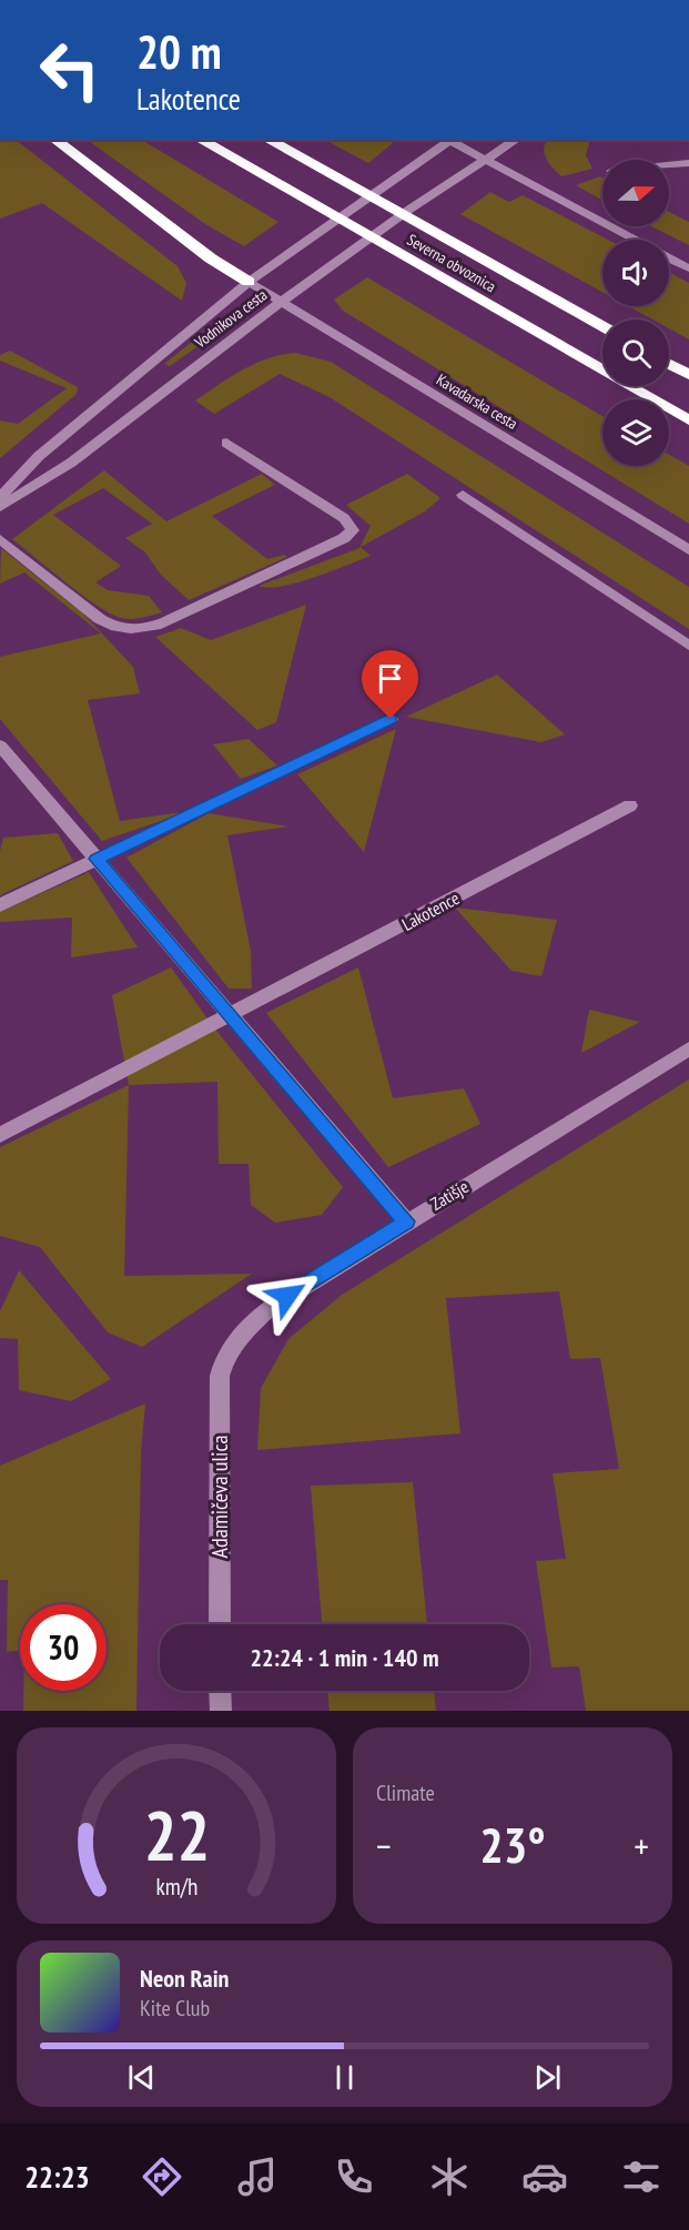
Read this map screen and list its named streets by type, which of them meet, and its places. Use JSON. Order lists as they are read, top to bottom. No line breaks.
{"streets":{"highway":["Severna obvoznica"],"street":["Vodnikova cesta","Kavadarska cesta","Lakotence","Zatišje","Adamičeva ulica"]},"crossings":[["Vodnikova cesta","Kavadarska cesta"],["Zatišje","Adamičeva ulica"]],"north":"right","page":{"turn":["20 m","Lakotence"],"limit":"30","trip":"22:24 · 1 min · 140 m","tile":"Climate","heat":["−","23°","+"],"song":["Neon Rain","Kite Club"],"tabs":"22:23","gauge":["22","km/h"]}}
